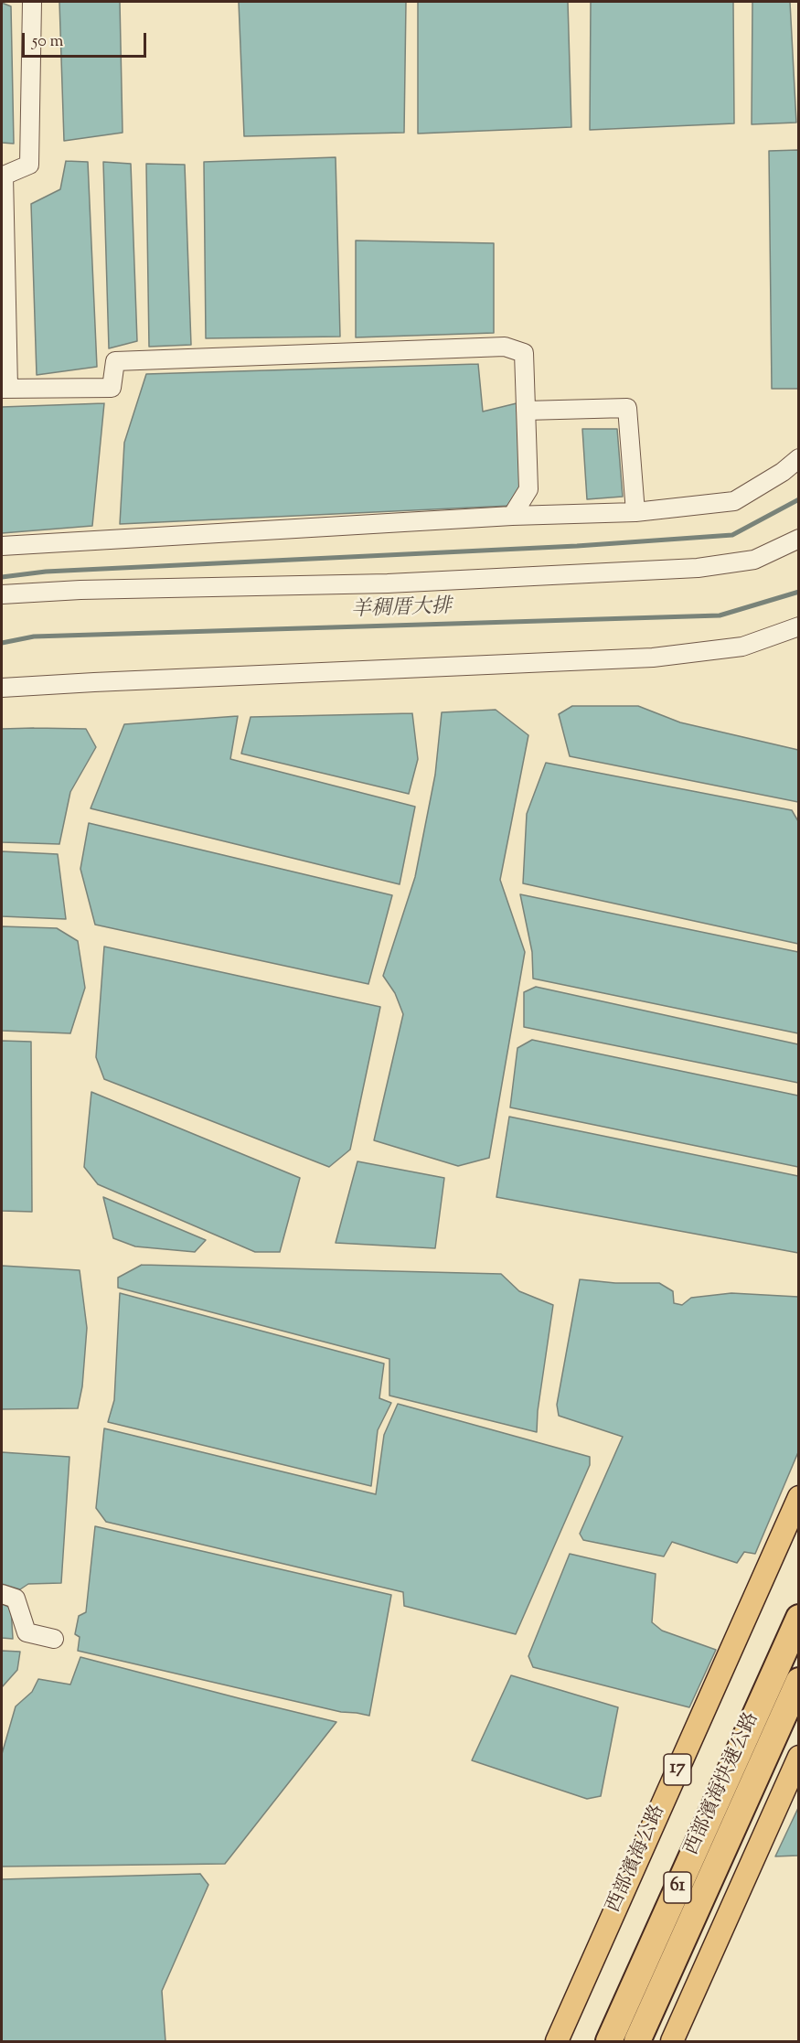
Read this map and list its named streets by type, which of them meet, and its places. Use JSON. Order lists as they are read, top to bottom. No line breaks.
{"streets":{"highway":["西部濱海快速公路","61"],"main road":["17","西部濱海公路"]},"water":["羊稠厝大排"],"scale_bar":"50 m"}
